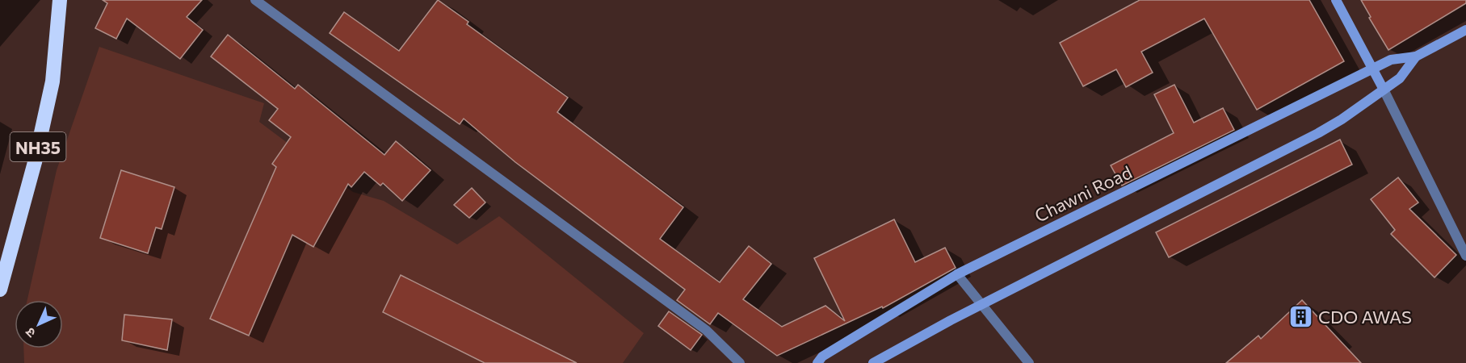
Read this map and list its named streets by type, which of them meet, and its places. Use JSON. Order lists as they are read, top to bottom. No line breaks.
{"streets":{"highway":["NH35"],"street":["Chawni Road"]},"places":{"building":["CDO AWAS"]},"north":"bottom left"}
